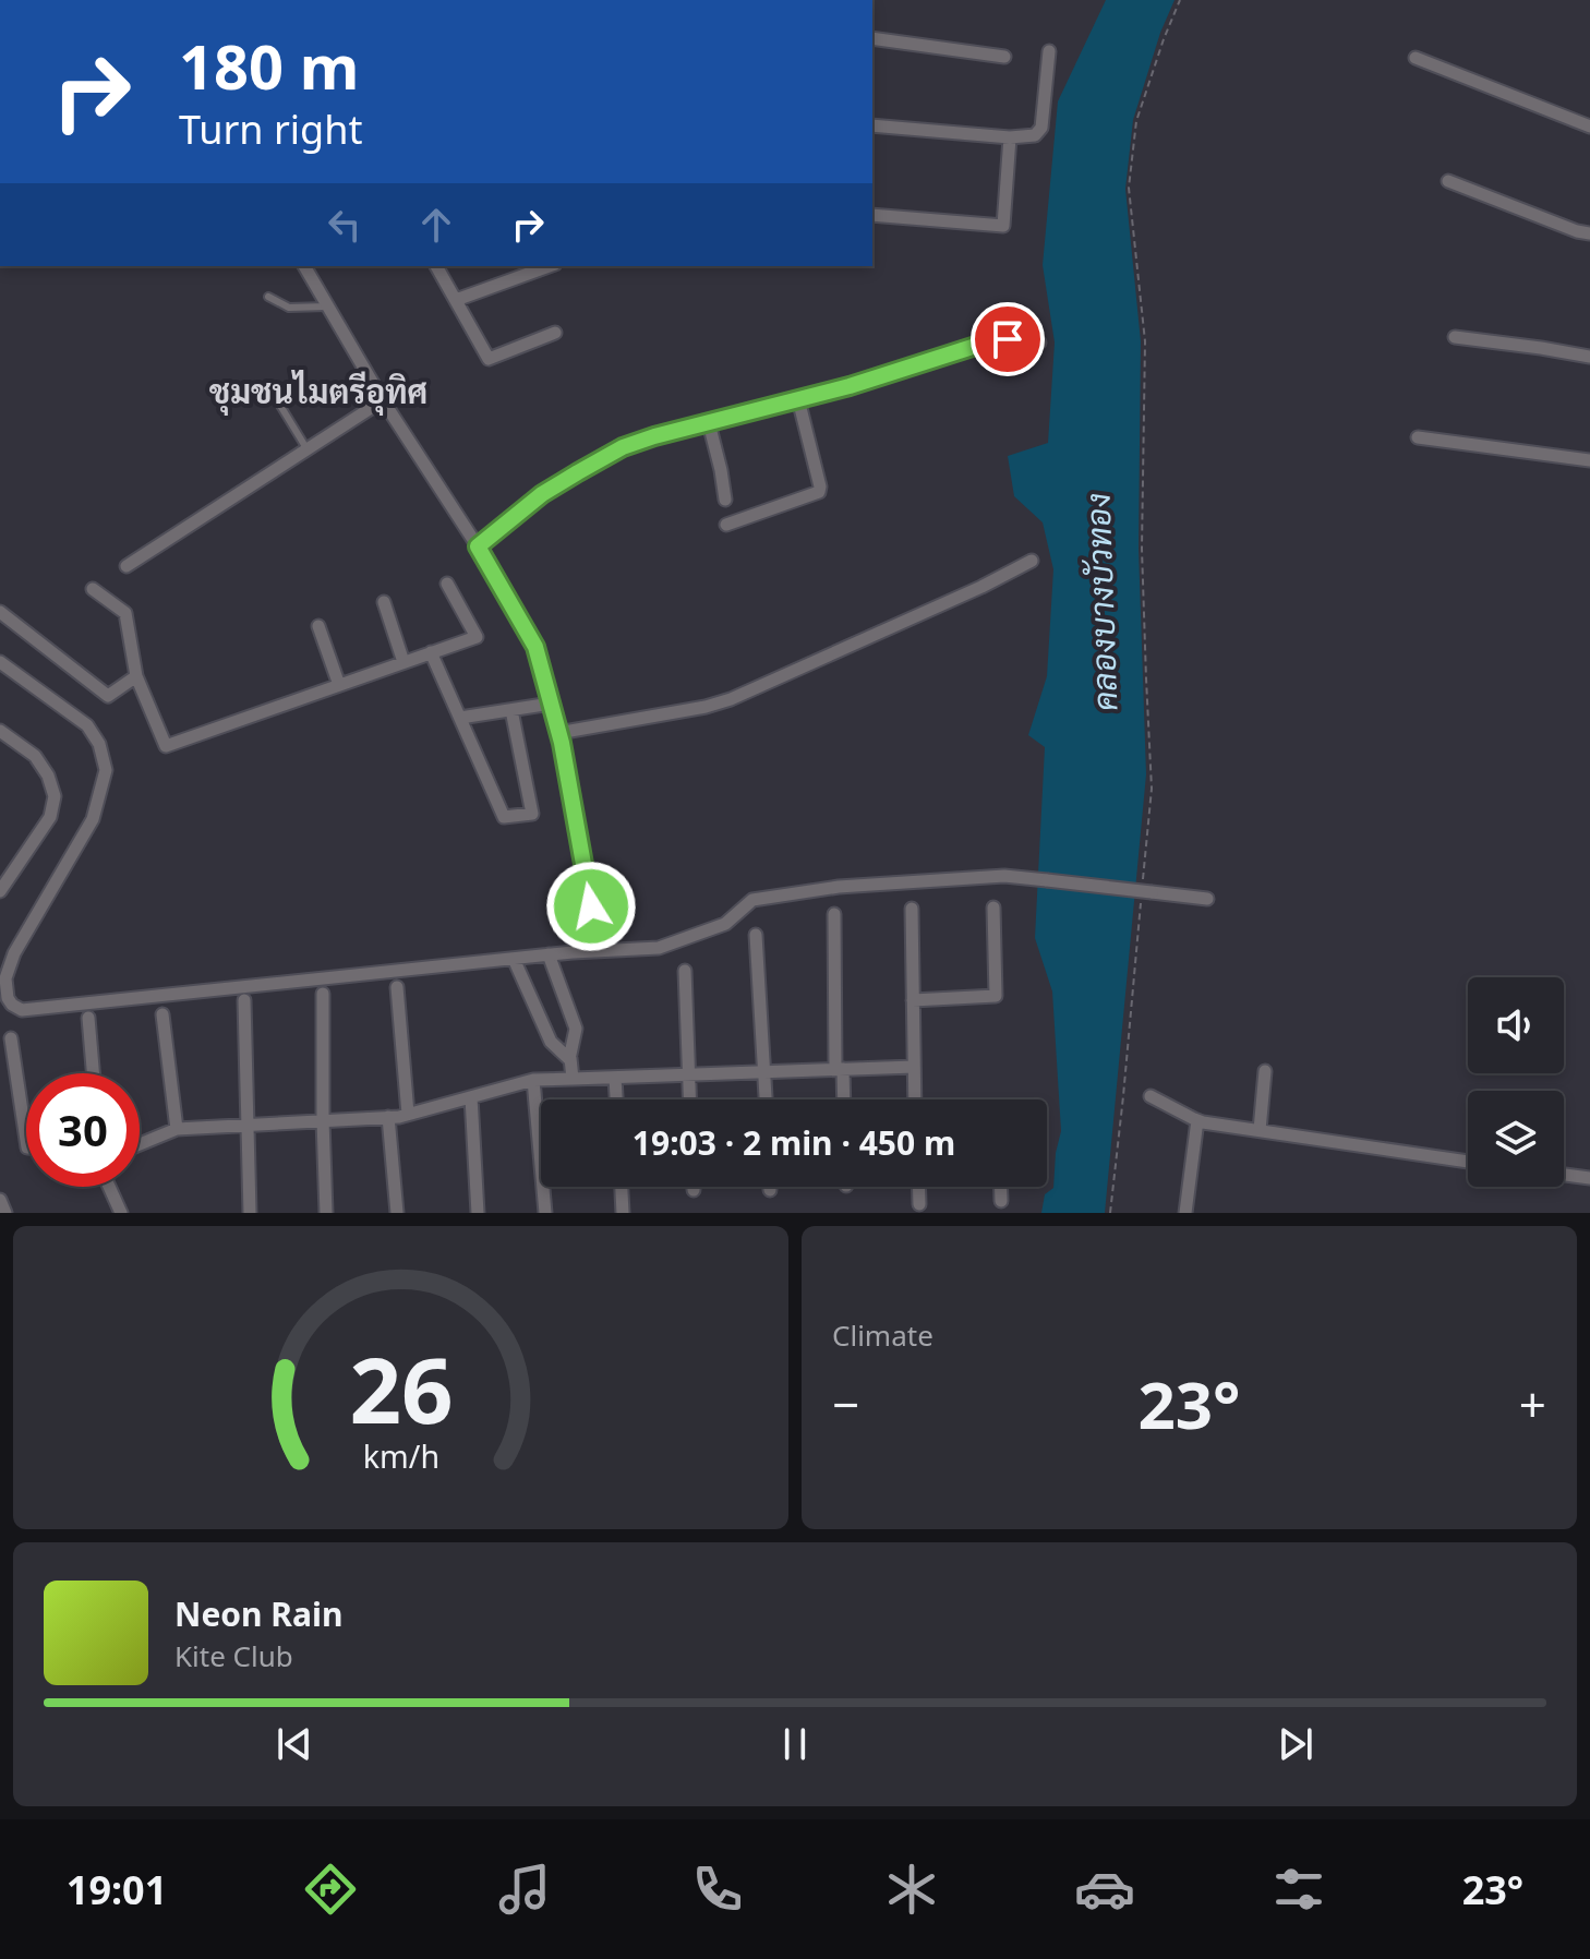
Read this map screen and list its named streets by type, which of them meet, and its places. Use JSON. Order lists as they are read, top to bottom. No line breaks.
{"districts":["ชุมชนไมตรีอุทิศ"],"water":["คลองบางบัวทอง"],"page":{"turn":["180 m","Turn right"],"limit":"30","trip":"19:03 · 2 min · 450 m","tile":"Climate","heat":["−","23°","+"],"song":["Neon Rain","Kite Club"],"tabs":["19:01","23°"],"gauge":["26","km/h"]}}
